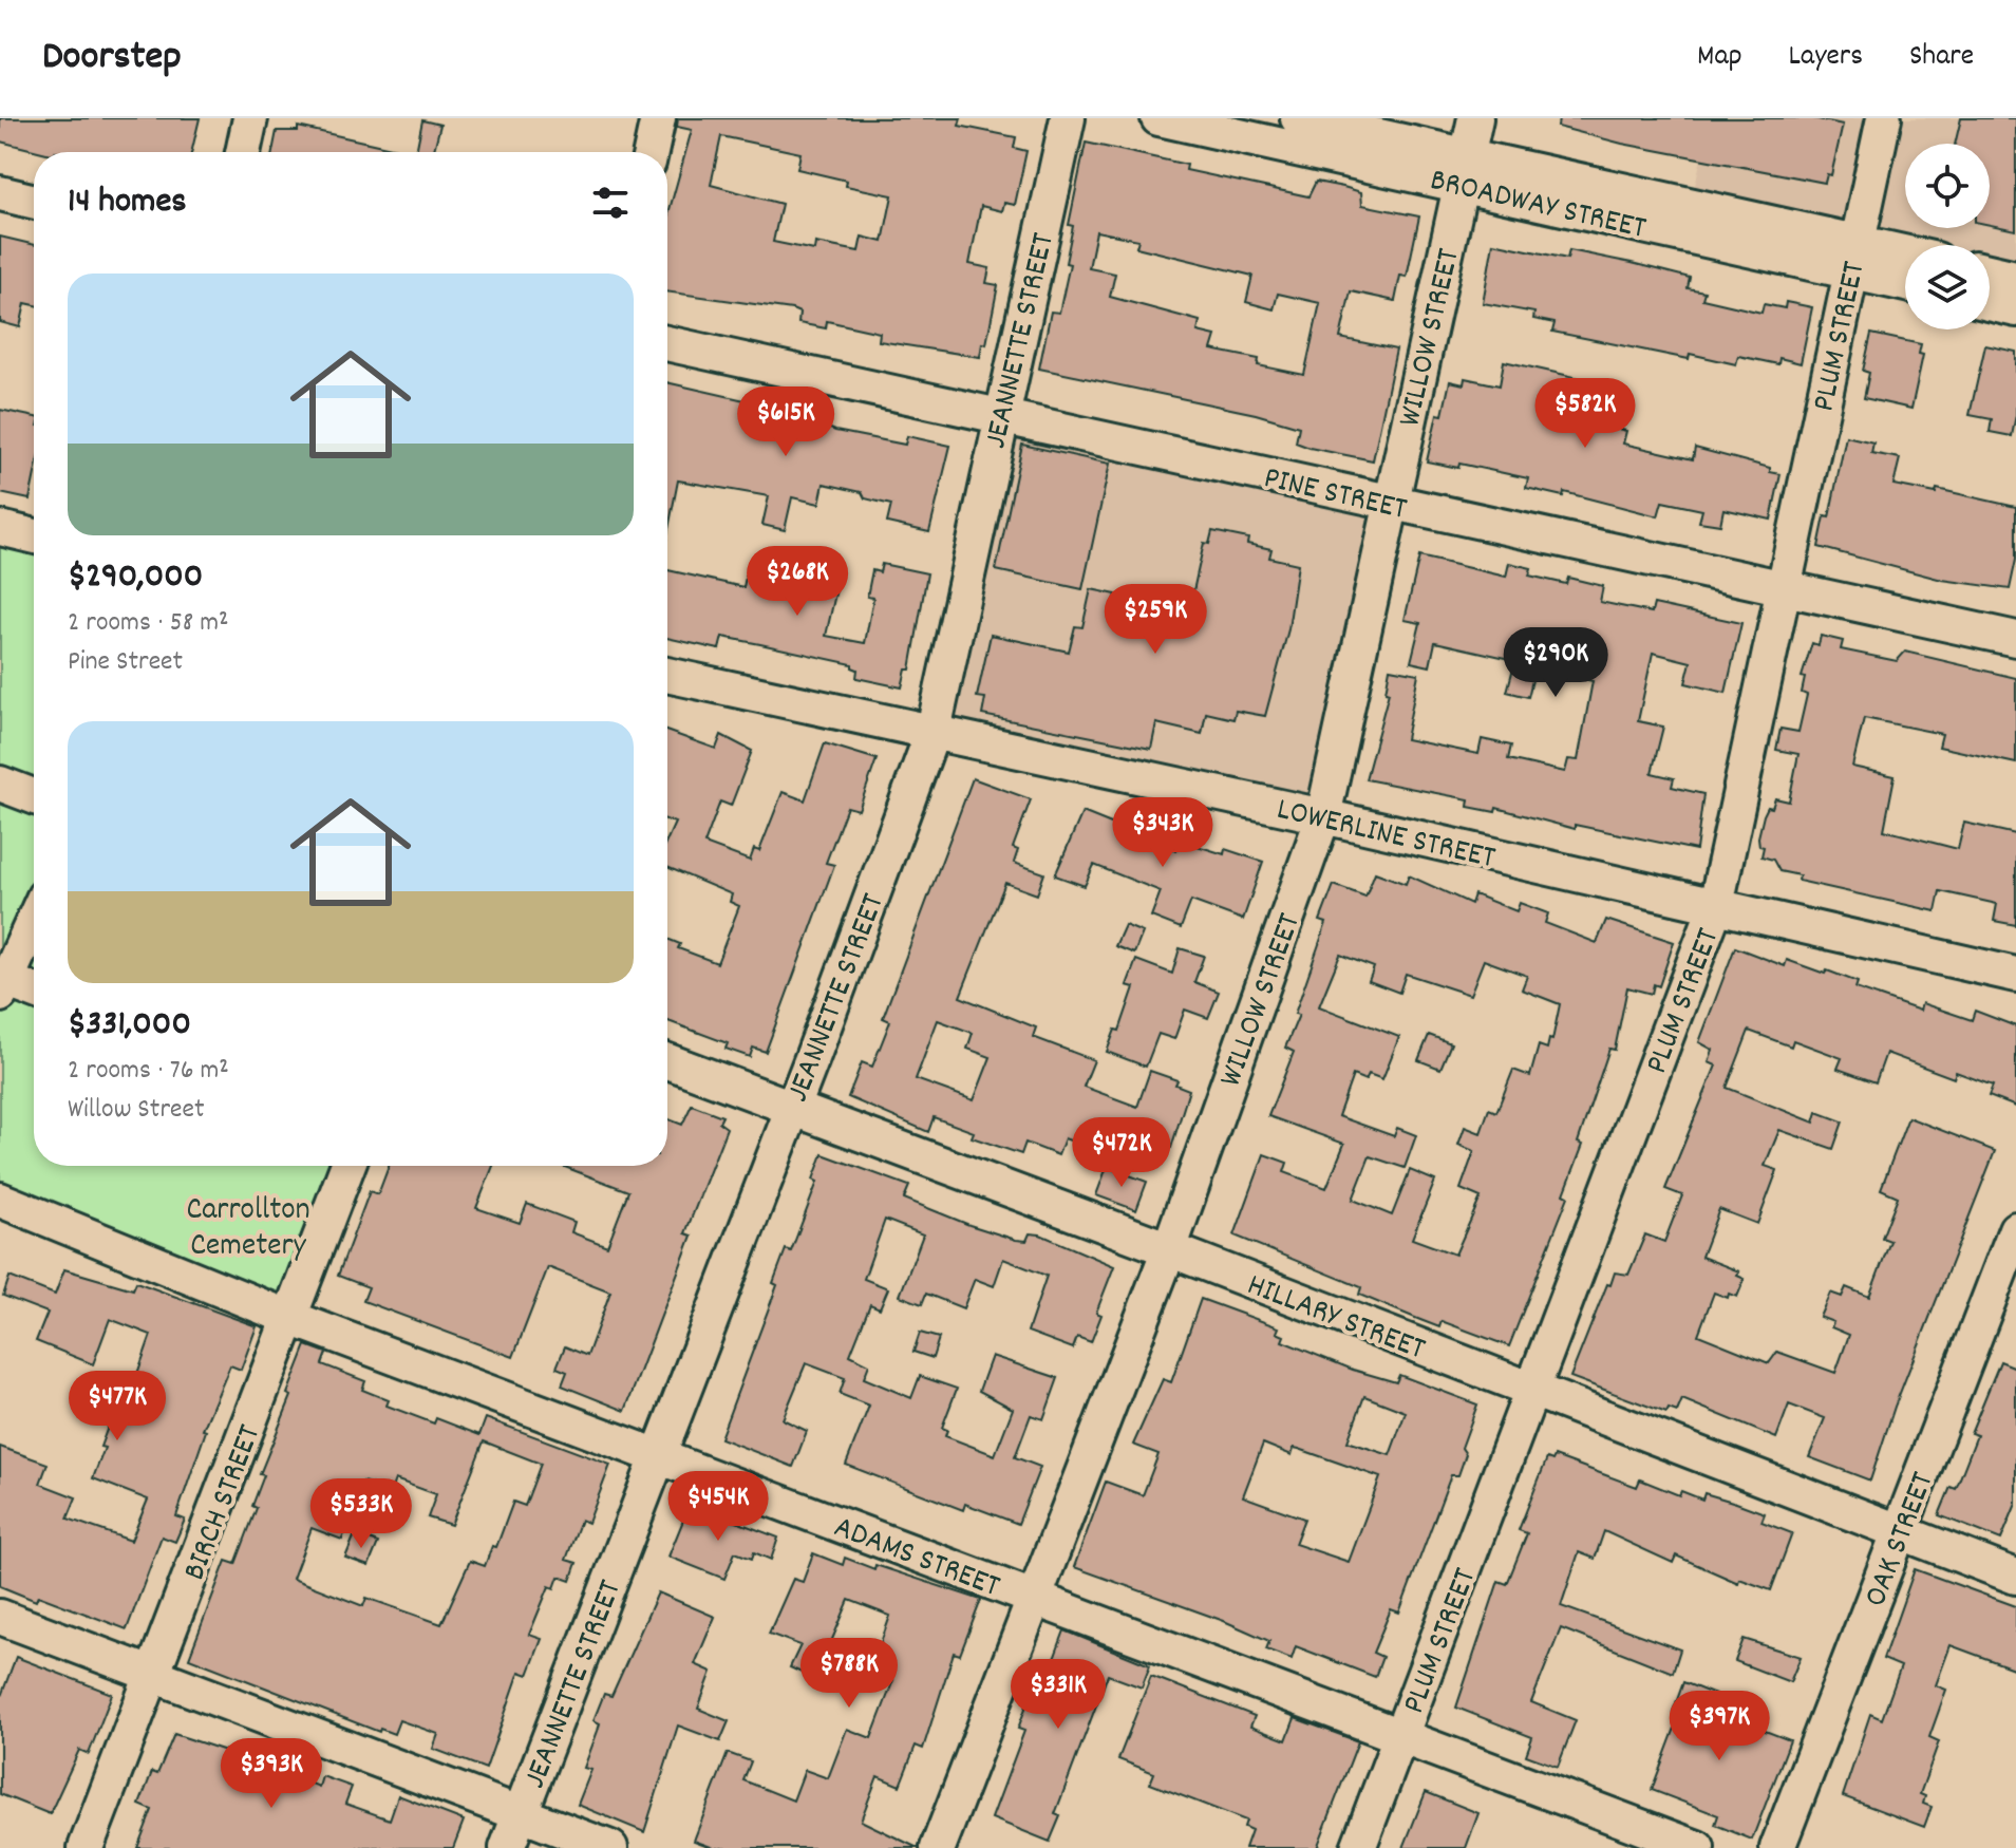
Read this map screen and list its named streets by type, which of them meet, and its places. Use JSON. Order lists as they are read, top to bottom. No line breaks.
{"streets":{"street":["BROADWAY STREET","PLUM STREET","WILLOW STREET","JEANNETTE STREET","PINE STREET","LOWERLINE STREET","HILLARY STREET","BIRCH STREET","OAK STREET","ADAMS STREET"]},"crossings":[["BROADWAY STREET","PLUM STREET"],["BROADWAY STREET","WILLOW STREET"],["PLUM STREET","PINE STREET"],["PLUM STREET","LOWERLINE STREET"],["PLUM STREET","HILLARY STREET"],["PLUM STREET","ADAMS STREET"],["WILLOW STREET","PINE STREET"],["WILLOW STREET","LOWERLINE STREET"],["WILLOW STREET","HILLARY STREET"],["WILLOW STREET","ADAMS STREET"],["JEANNETTE STREET","PINE STREET"],["JEANNETTE STREET","LOWERLINE STREET"],["JEANNETTE STREET","HILLARY STREET"],["JEANNETTE STREET","ADAMS STREET"],["HILLARY STREET","OAK STREET"],["BIRCH STREET","ADAMS STREET"]],"parks":["Carrollton Cemetery"],"page":{"header":"Doorstep","nav":["Map","Layers","Share"],"heading":"14 homes","list":[{"name":"$290,000","note":"2 rooms · 58 m² · Pine Street"},{"name":"$331,000","note":"2 rooms · 76 m² · Willow Street"}],"price":["$582K","$615K","$268K","$259K","$290K","$343K","$472K","$477K","$454K","$533K","$788K","$331K","$397K","$393K"]}}
